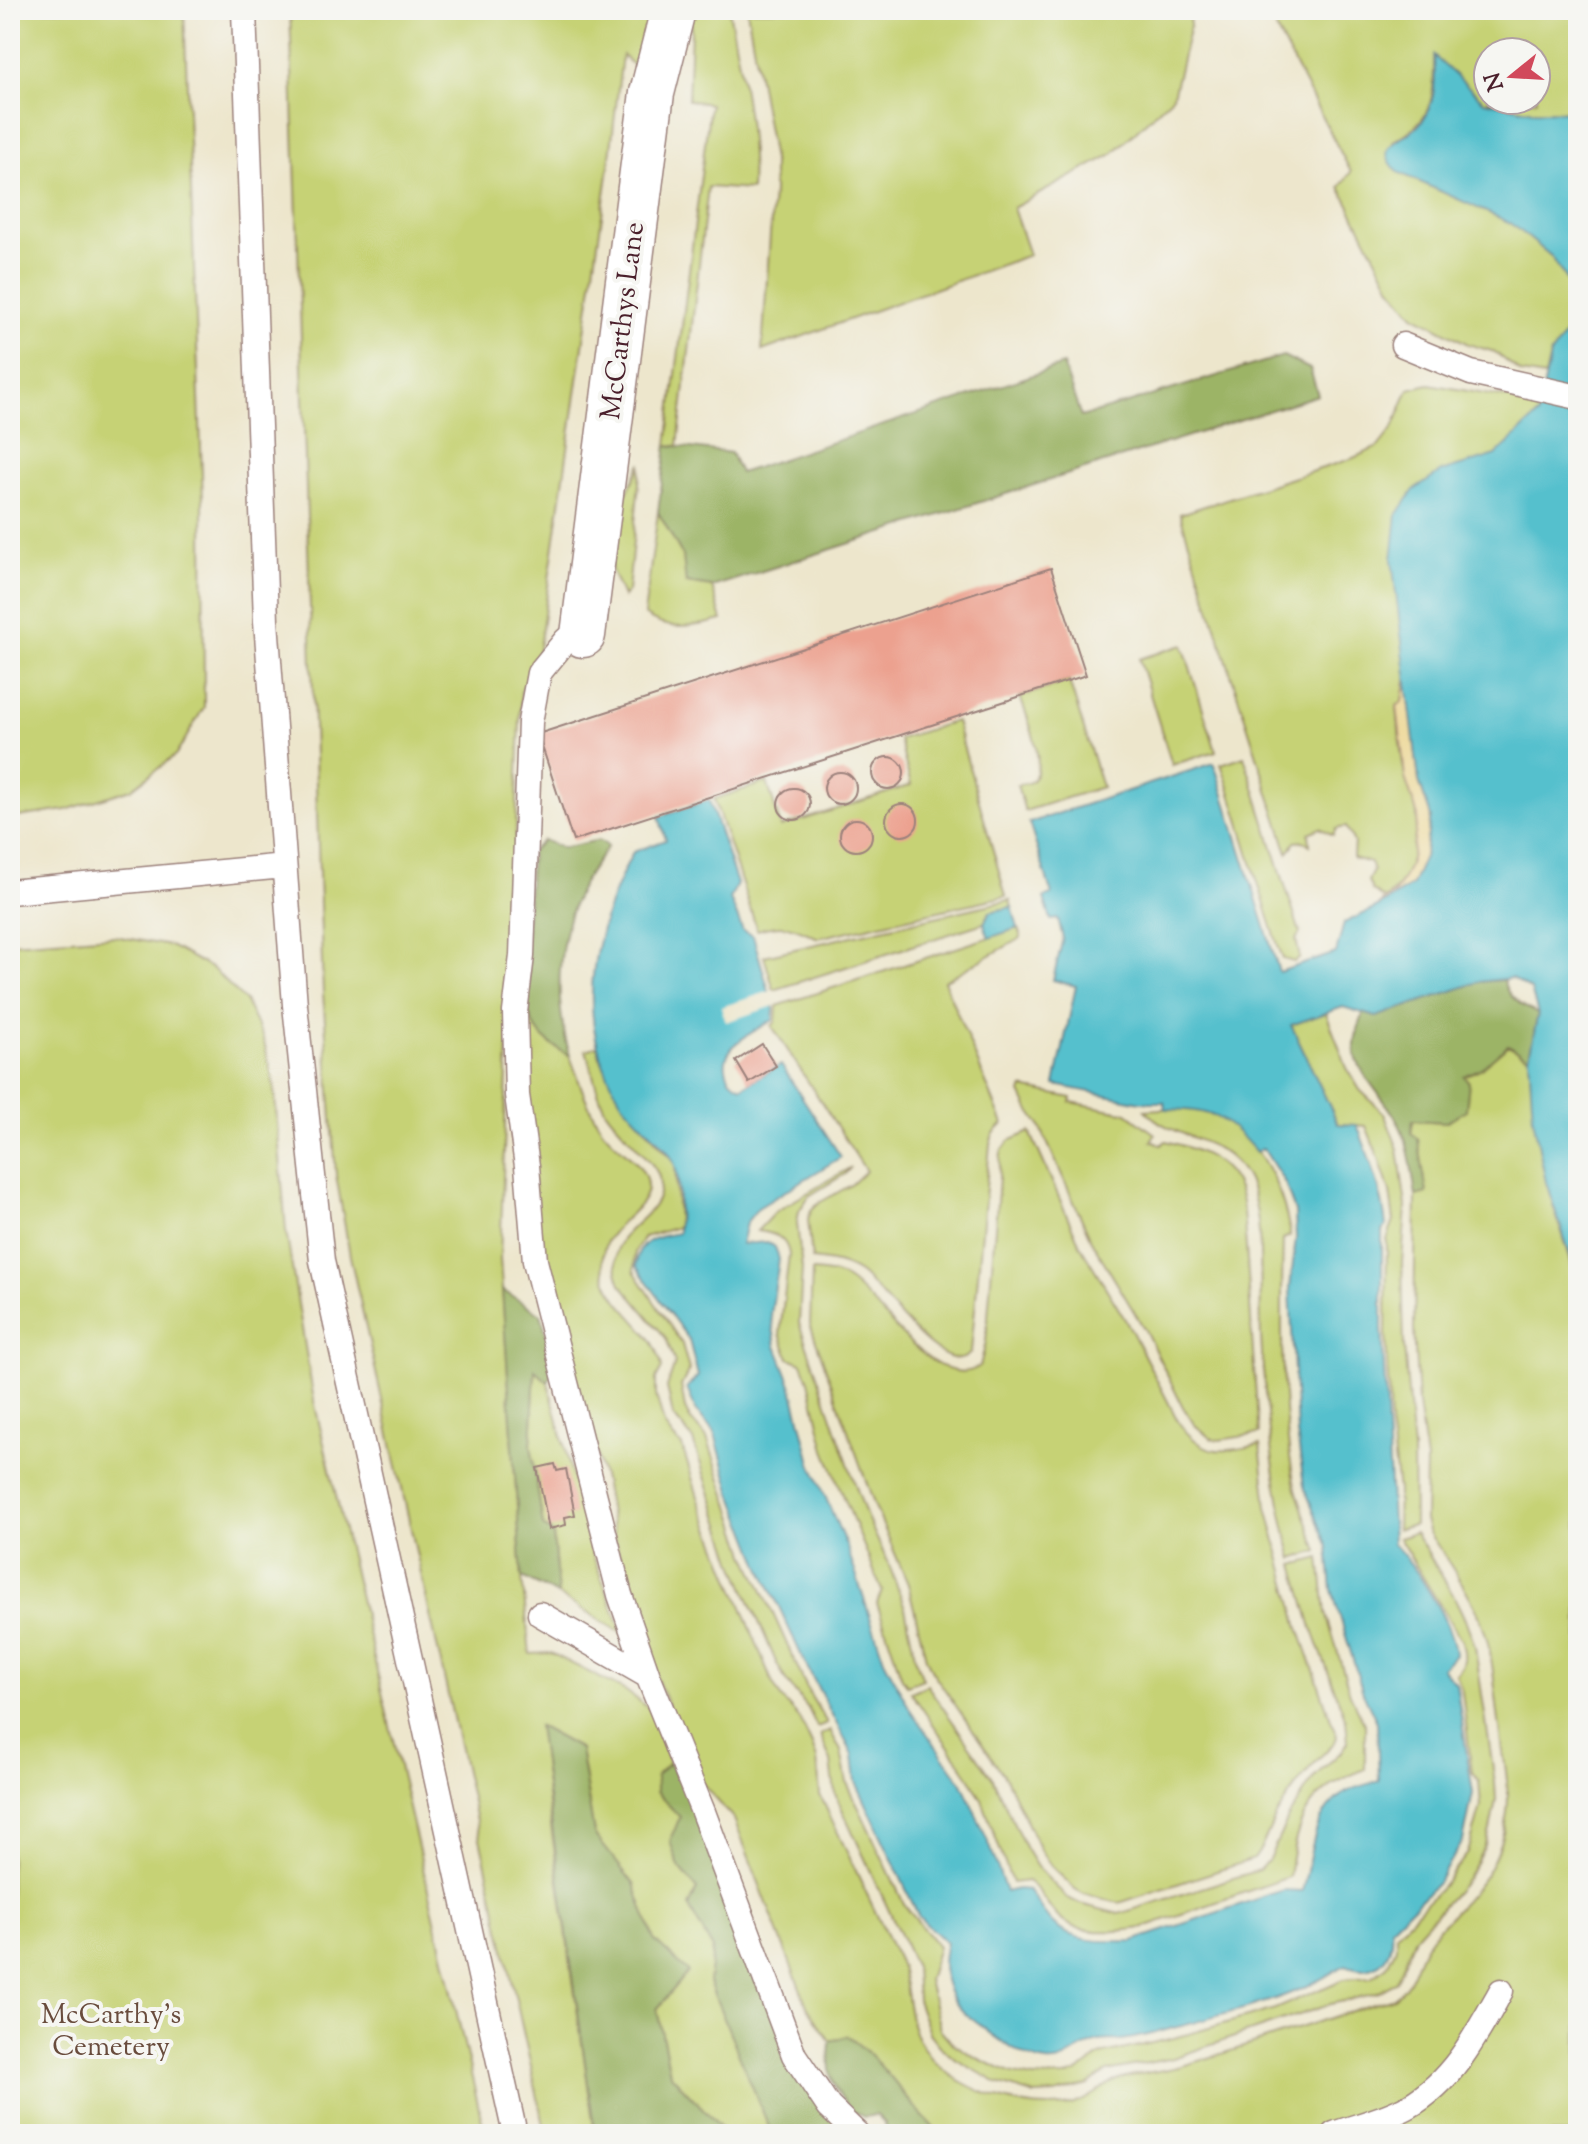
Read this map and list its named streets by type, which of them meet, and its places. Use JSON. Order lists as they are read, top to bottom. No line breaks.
{"streets":{"street":["McCarthys Lane"]},"parks":["McCarthy's Cemetery"],"north":"left"}
